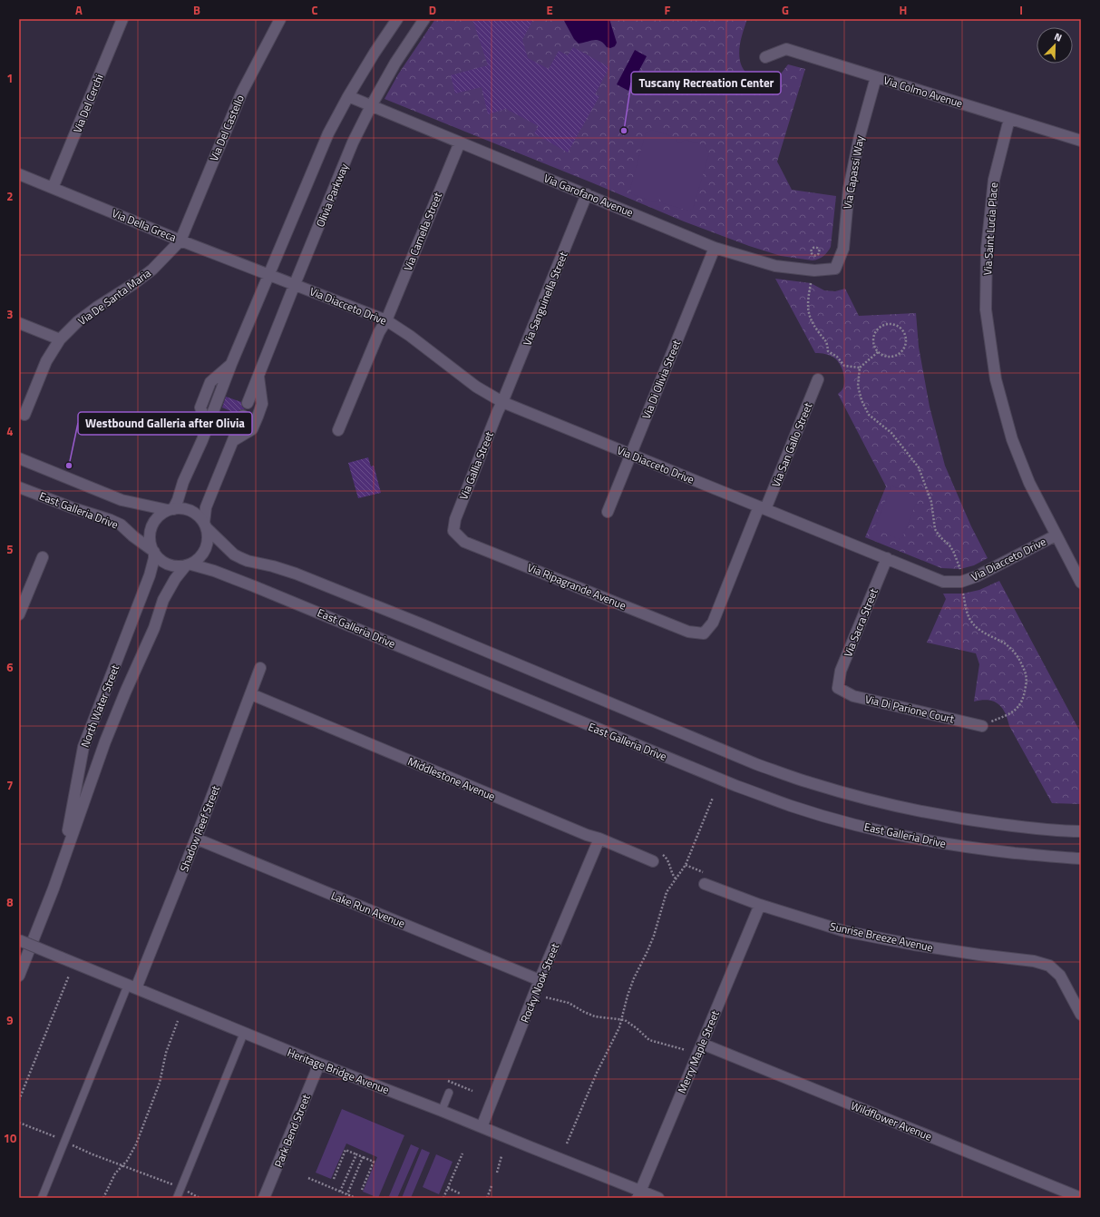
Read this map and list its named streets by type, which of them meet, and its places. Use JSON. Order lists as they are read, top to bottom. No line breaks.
{"streets":{"street":["Via Colmo Avenue","Via Del Cerchi","Via Del Castello","Via Capassi Way","Olivia Parkway","Via Garofano Avenue","Via Della Greca","Via Saint Lucia Place","Via Camella Street","Via De Santa Maria","Via Sanguinella Street","Via Diacceto Drive","Via Di Olivia Street","Via San Gallo Street","Via Gallia Street","East Galleria Drive","Via Ripagrande Avenue","Via Sacra Street","North Water Street","Via Di Parione Court","Middlestone Avenue","Shadow Reef Street","Lake Run Avenue","Sunrise Breeze Avenue","Rocky Nook Street","Merry Maple Street","Heritage Bridge Avenue","Wildflower Avenue","Park Bend Street"]},"crossings":[["Via Colmo Avenue","Via Capassi Way"],["Via Colmo Avenue","Via Saint Lucia Place"],["Via Del Cerchi","Via Della Greca"],["Via Del Castello","Via Della Greca"],["Via Del Castello","Via De Santa Maria"],["Via Capassi Way","Via Garofano Avenue"],["Olivia Parkway","Via Garofano Avenue"],["Olivia Parkway","Via Diacceto Drive"],["Via Garofano Avenue","Via Camella Street"],["Via Garofano Avenue","Via Sanguinella Street"],["Via Garofano Avenue","Via Di Olivia Street"],["Via Della Greca","Via De Santa Maria"],["Via Della Greca","Via Diacceto Drive"],["Via Saint Lucia Place","Via Diacceto Drive"],["Via Camella Street","Via Diacceto Drive"],["Via Sanguinella Street","Via Diacceto Drive"],["Via Sanguinella Street","Via Gallia Street"],["Via Diacceto Drive","Via Di Olivia Street"],["Via Diacceto Drive","Via San Gallo Street"],["Via Diacceto Drive","Via Gallia Street"],["Via Diacceto Drive","Via Sacra Street"],["Via San Gallo Street","Via Ripagrande Avenue"],["Via Gallia Street","Via Ripagrande Avenue"],["East Galleria Drive","North Water Street"],["Via Sacra Street","Via Di Parione Court"],["Middlestone Avenue","Shadow Reef Street"],["Middlestone Avenue","Rocky Nook Street"],["Shadow Reef Street","Lake Run Avenue"],["Shadow Reef Street","Heritage Bridge Avenue"],["Lake Run Avenue","Rocky Nook Street"],["Sunrise Breeze Avenue","Merry Maple Street"],["Rocky Nook Street","Heritage Bridge Avenue"],["Merry Maple Street","Heritage Bridge Avenue"],["Merry Maple Street","Wildflower Avenue"],["Heritage Bridge Avenue","Park Bend Street"]],"places":["Tuscany Recreation Center","Westbound Galleria after Olivia"],"north":"top right","grid":{"columns":["A","B","C","D","E","F","G","H","I"],"rows":["1","2","3","4","5","6","7","8","9","10"]}}
